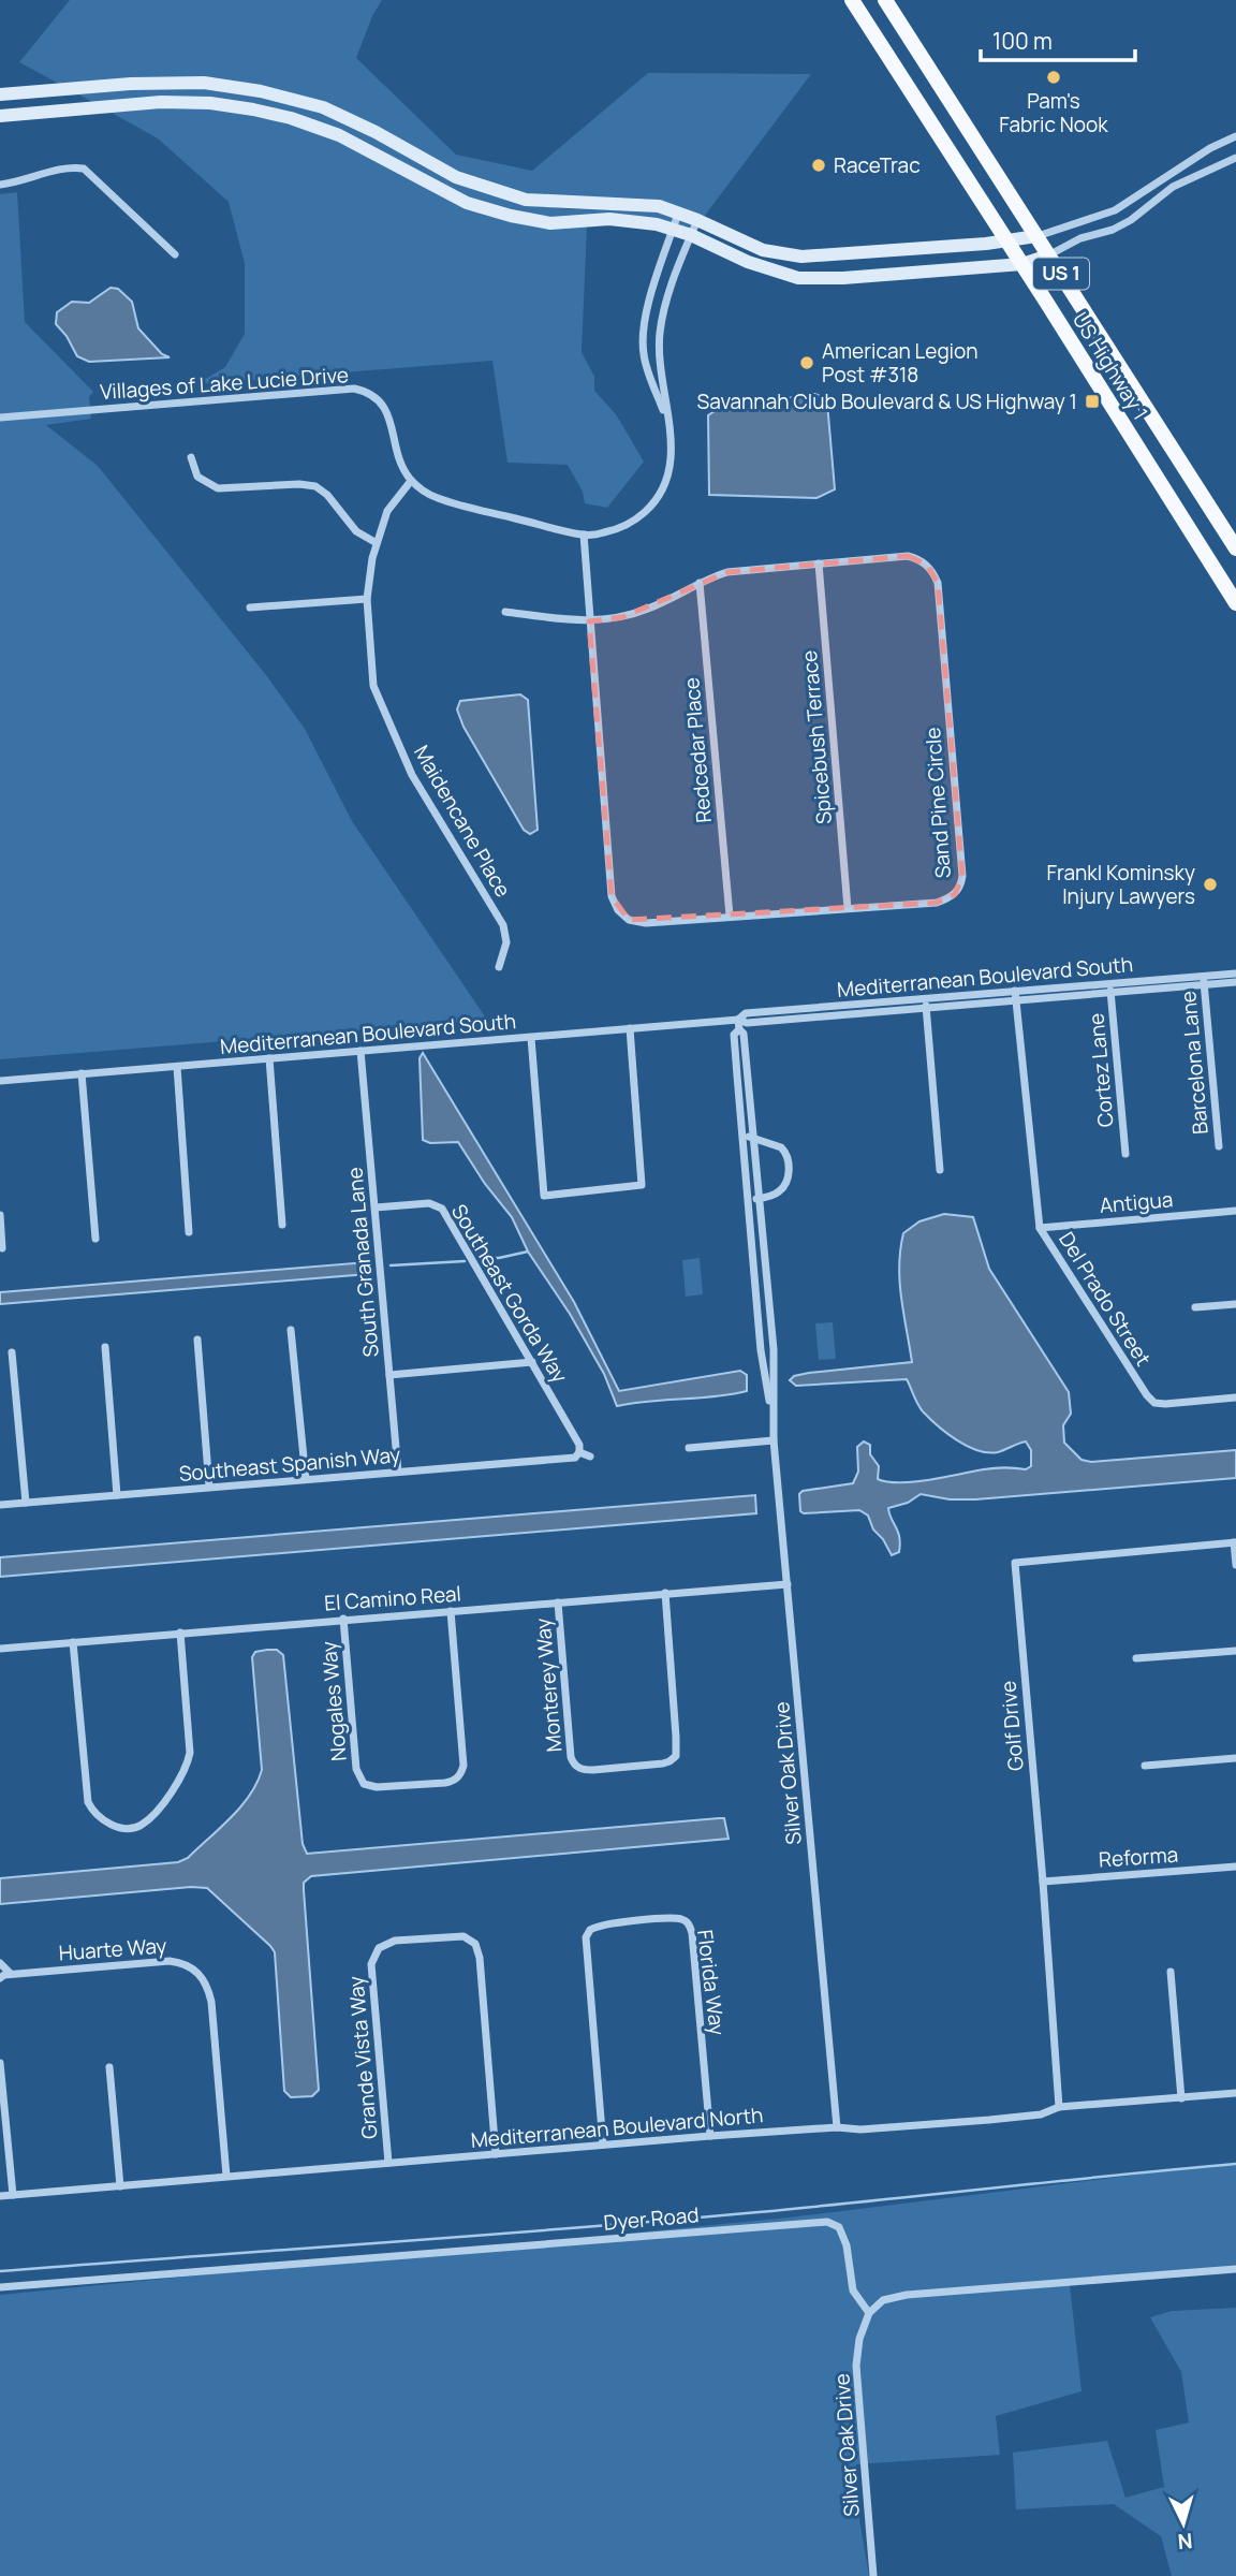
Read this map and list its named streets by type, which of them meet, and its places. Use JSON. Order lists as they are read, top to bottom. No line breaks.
{"streets":{"main road":["US 1","US Highway 1"],"street":["Villages of Lake Lucie Drive","Spicebush Terrace","Redcedar Place","Sand Pine Circle","Maidencane Place","Mediterranean Boulevard South","Barcelona Lane","Cortez Lane","Antigua","South Granada Lane","Southeast Gorda Way","Del Prado Street","Southeast Spanish Way","El Camino Real","Monterey Way","Nogales Way","Golf Drive","Silver Oak Drive","Reforma","Huarte Way","Florida Way","Grande Vista Way","Mediterranean Boulevard North","Dyer Road"]},"crossings":[["Villages of Lake Lucie Drive","Maidencane Place"],["Spicebush Terrace","Sand Pine Circle"],["Redcedar Place","Sand Pine Circle"],["Mediterranean Boulevard South","Barcelona Lane"],["Mediterranean Boulevard South","Cortez Lane"],["Mediterranean Boulevard South","South Granada Lane"],["Mediterranean Boulevard South","Del Prado Street"],["Mediterranean Boulevard South","Silver Oak Drive"],["Antigua","Del Prado Street"],["South Granada Lane","Southeast Gorda Way"],["South Granada Lane","Southeast Spanish Way"],["Southeast Gorda Way","Southeast Spanish Way"],["El Camino Real","Monterey Way"],["El Camino Real","Nogales Way"],["El Camino Real","Silver Oak Drive"],["Golf Drive","Reforma"],["Golf Drive","Mediterranean Boulevard North"],["Silver Oak Drive","Mediterranean Boulevard North"],["Silver Oak Drive","Dyer Road"],["Huarte Way","Mediterranean Boulevard North"],["Florida Way","Mediterranean Boulevard North"],["Grande Vista Way","Mediterranean Boulevard North"]],"places":{"other":["Pam's Fabric Nook","RaceTrac","American Legion Post #318","Frankl Kominsky Injury Lawyers"],"transit":["Savannah Club Boulevard & US Highway 1"]},"scale_bar":"100 m","north":"bottom"}
